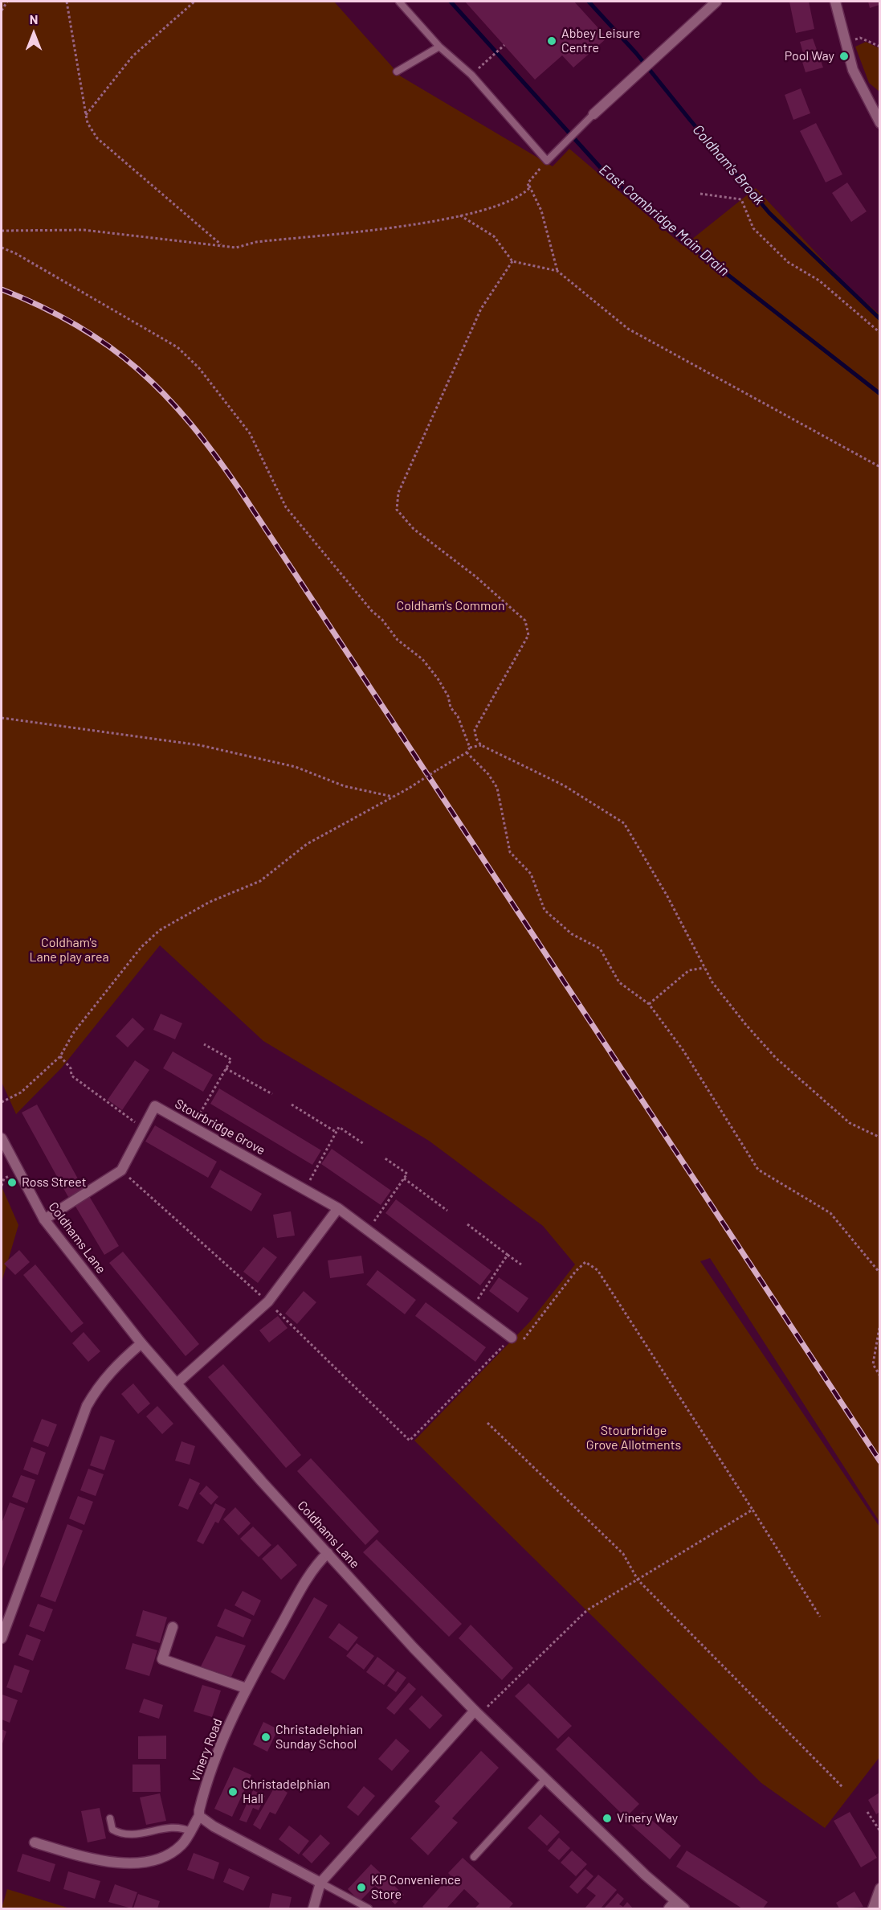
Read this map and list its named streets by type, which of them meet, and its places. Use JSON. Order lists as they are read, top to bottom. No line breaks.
{"streets":{"street":["Stourbridge Grove","Coldhams Lane","Vinery Road"]},"crossings":[["Stourbridge Grove","Coldhams Lane"],["Coldhams Lane","Vinery Road"]],"water":["Coldham's Brook","East Cambridge Main Drain"],"parks":["Coldham's Common","Coldham's Lane play area","Stourbridge Grove Allotments"],"places":["Abbey Leisure Centre","Pool Way","Ross Street","Christadelphian Sunday School","Christadelphian Hall","Vinery Way","KP Convenience Store"],"north":"top"}
